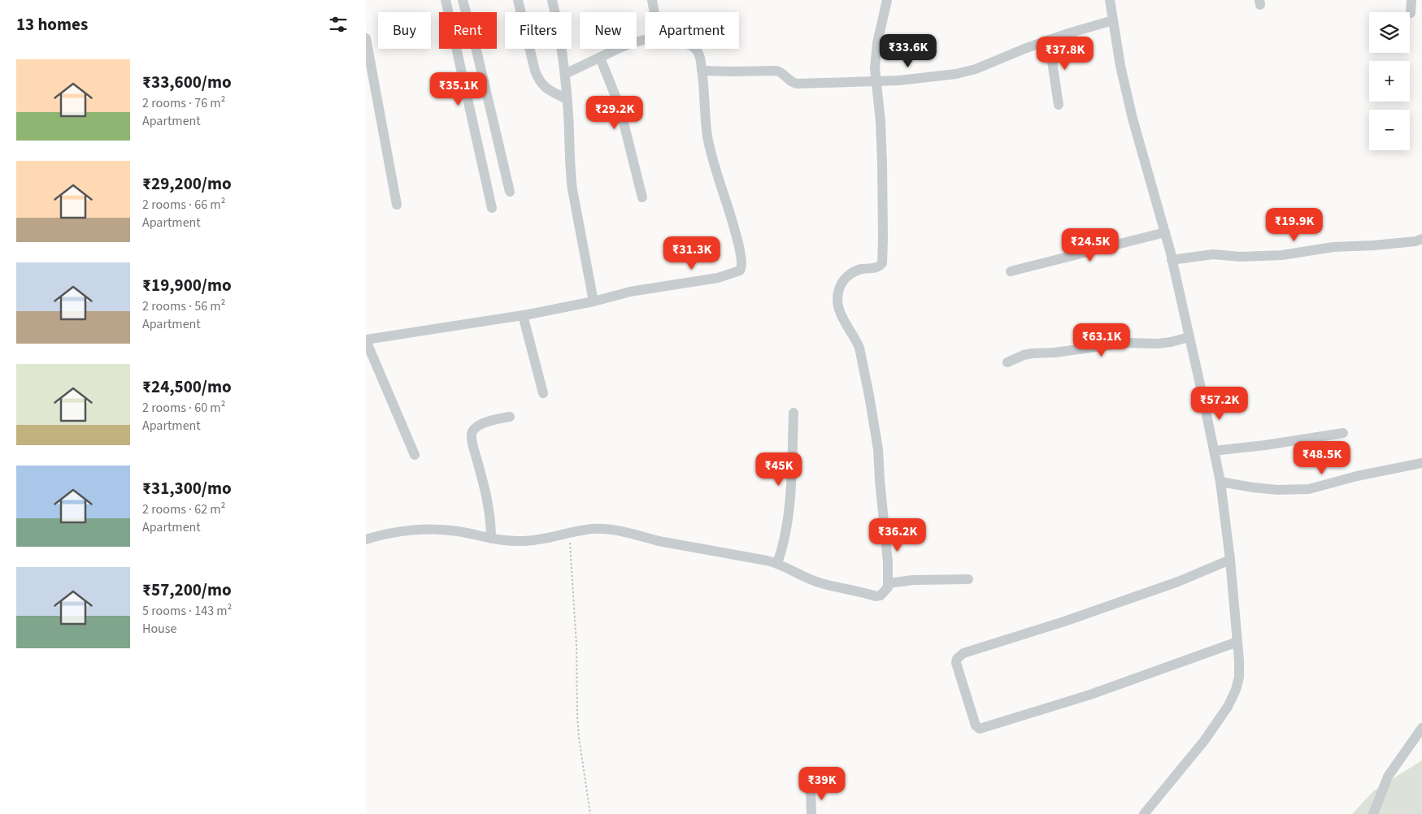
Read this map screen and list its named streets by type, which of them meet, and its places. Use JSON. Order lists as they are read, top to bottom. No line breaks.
{"page":{"heading":"13 homes","map_buttons":["+","−"],"chip":["Buy","Rent","Filters","New","Apartment"],"price":["₹33.6K","₹37.8K","₹35.1K","₹29.2K","₹19.9K","₹24.5K","₹31.3K","₹63.1K","₹57.2K","₹48.5K","₹45K","₹36.2K","₹39K"],"list":[{"name":"₹33,600/mo","note":"2 rooms · 76 m² · Apartment"},{"name":"₹29,200/mo","note":"2 rooms · 66 m² · Apartment"},{"name":"₹19,900/mo","note":"2 rooms · 56 m² · Apartment"},{"name":"₹24,500/mo","note":"2 rooms · 60 m² · Apartment"},{"name":"₹31,300/mo","note":"2 rooms · 62 m² · Apartment"},{"name":"₹57,200/mo","note":"5 rooms · 143 m² · House"}]}}
